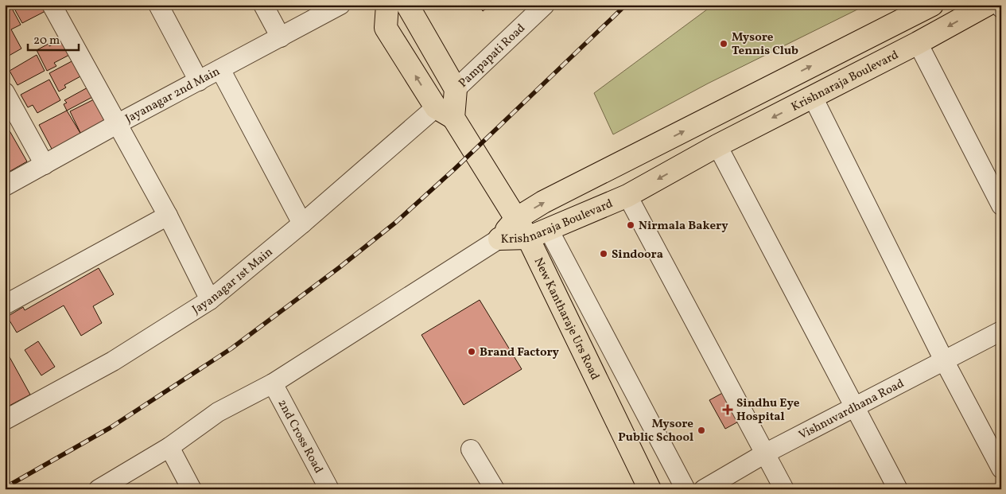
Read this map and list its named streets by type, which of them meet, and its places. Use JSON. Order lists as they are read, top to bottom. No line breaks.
{"streets":{"main road":["Krishnaraja Boulevard","New Kantharaje Urs Road"],"street":["Pampapati Road","Jayanagar 2nd Main","Jayanagar 1st Main","Vishnuvardhana Road","2nd Cross Road"]},"crossings":[["Krishnaraja Boulevard","New Kantharaje Urs Road"],["Jayanagar 1st Main","New Kantharaje Urs Road"]],"places":{"other":["Mysore Tennis Club","Nirmala Bakery","Sindoora","Brand Factory","Mysore Public School"],"health":["Sindhu Eye Hospital"]},"scale_bar":"20 m"}
